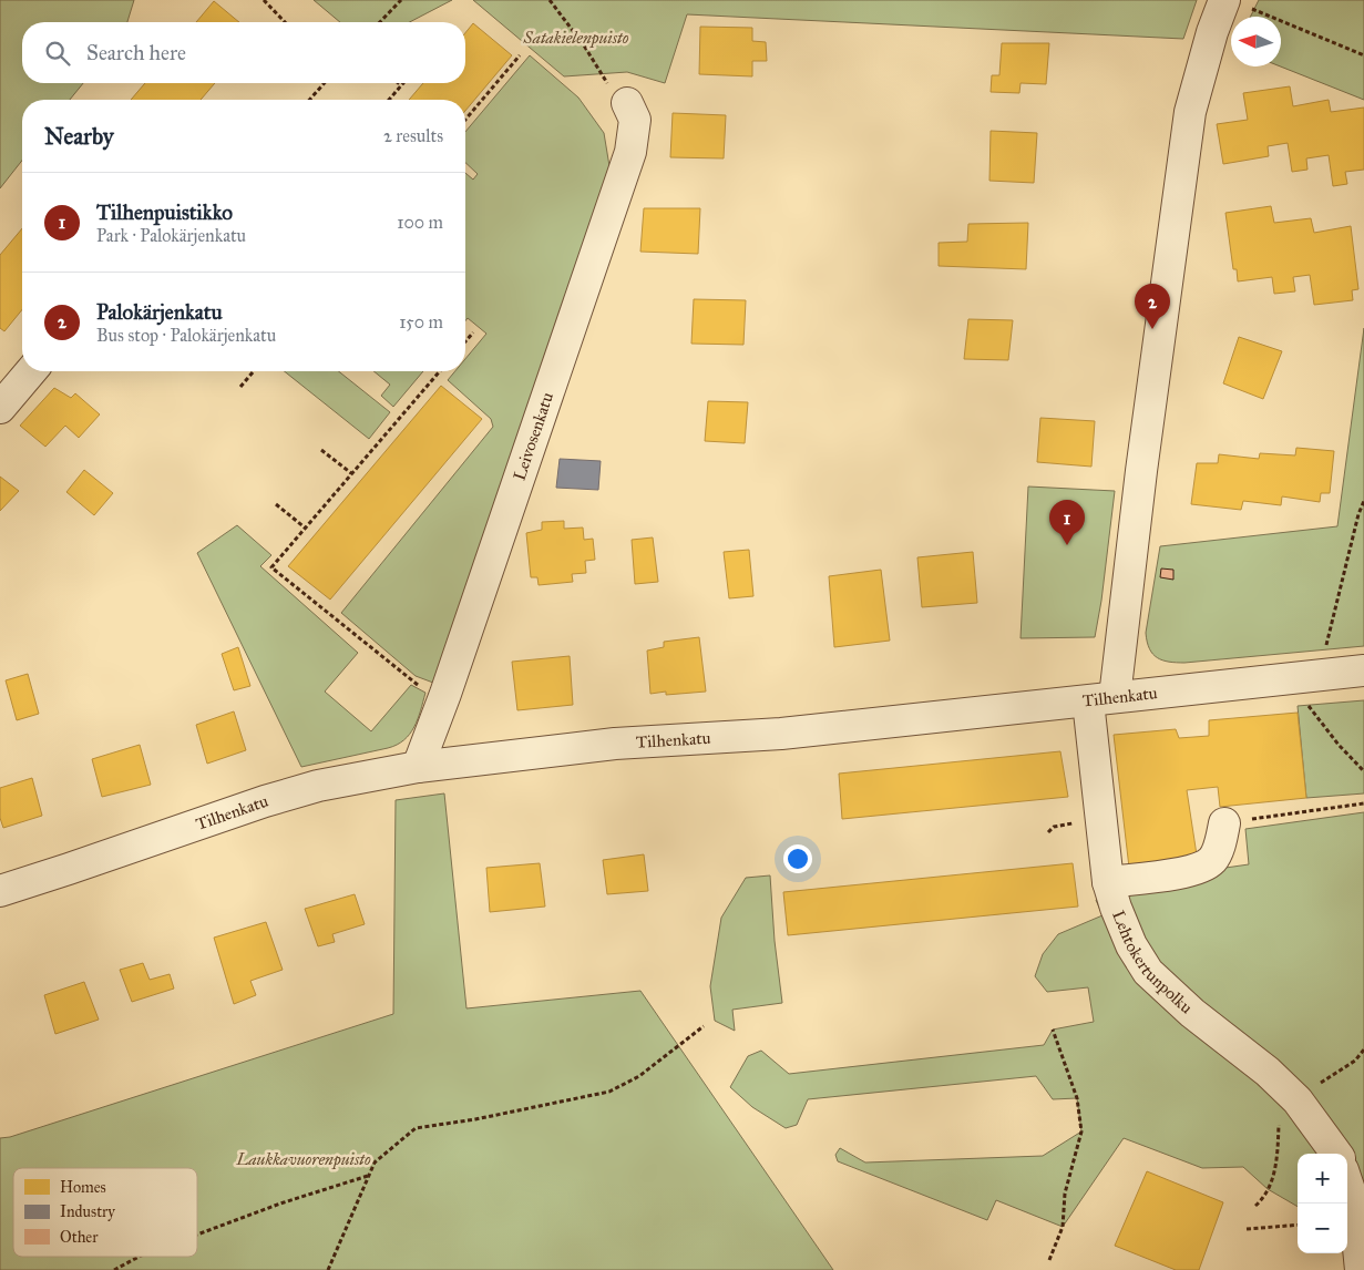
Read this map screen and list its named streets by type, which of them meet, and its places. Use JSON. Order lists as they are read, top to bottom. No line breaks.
{"streets":{"street":["Leivosenkatu","Tilhenkatu","Lehtokertunpolku"]},"crossings":[["Leivosenkatu","Tilhenkatu"],["Tilhenkatu","Lehtokertunpolku"]],"parks":["Satakielenpuisto","Laukkavuorenpuisto"],"legend":["Homes","Industry","Other"],"north":"left","page":{"search":"Search here","heading":["Nearby","2 results"],"list":[{"mark":"1","name":"Tilhenpuistikko","note":"Park · Palokärjenkatu","value":"100 m"},{"mark":"2","name":"Palokärjenkatu","note":"Bus stop · Palokärjenkatu","value":"150 m"}],"pins":["2","1"],"map_buttons":["+","−"]}}
